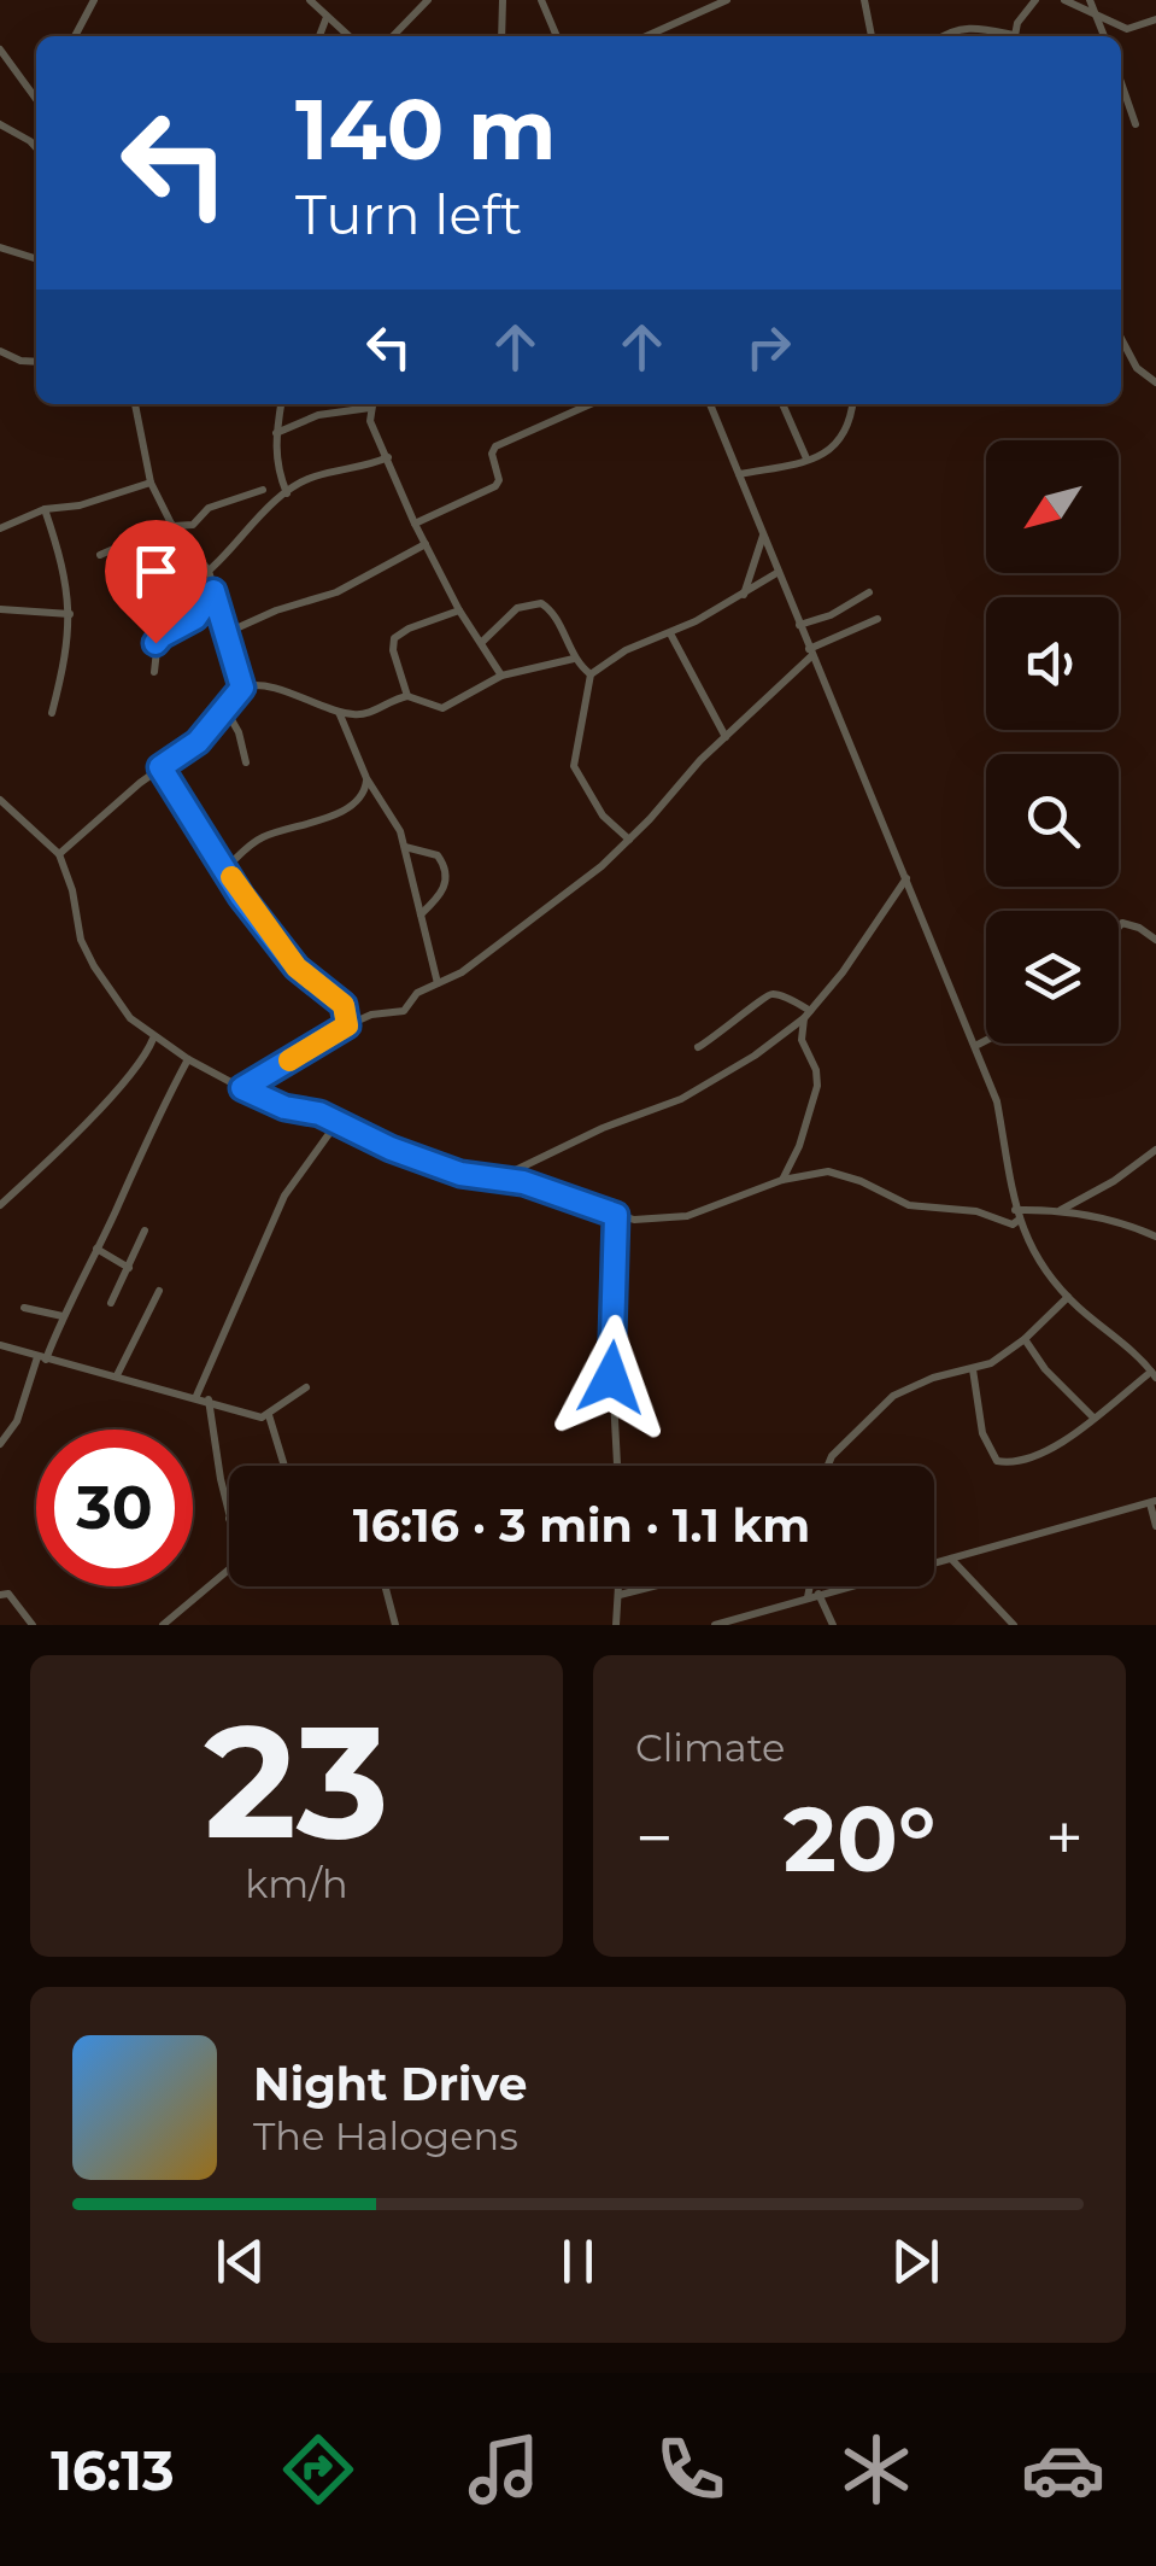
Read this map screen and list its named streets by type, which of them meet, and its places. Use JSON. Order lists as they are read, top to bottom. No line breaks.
{"north":"bottom left","page":{"turn":["140 m","Turn left"],"limit":"30","trip":"16:16 · 3 min · 1.1 km","tile":[["23","km/h"],"Climate"],"heat":["−","20°","+"],"song":["Night Drive","The Halogens"],"tabs":"16:13"}}
